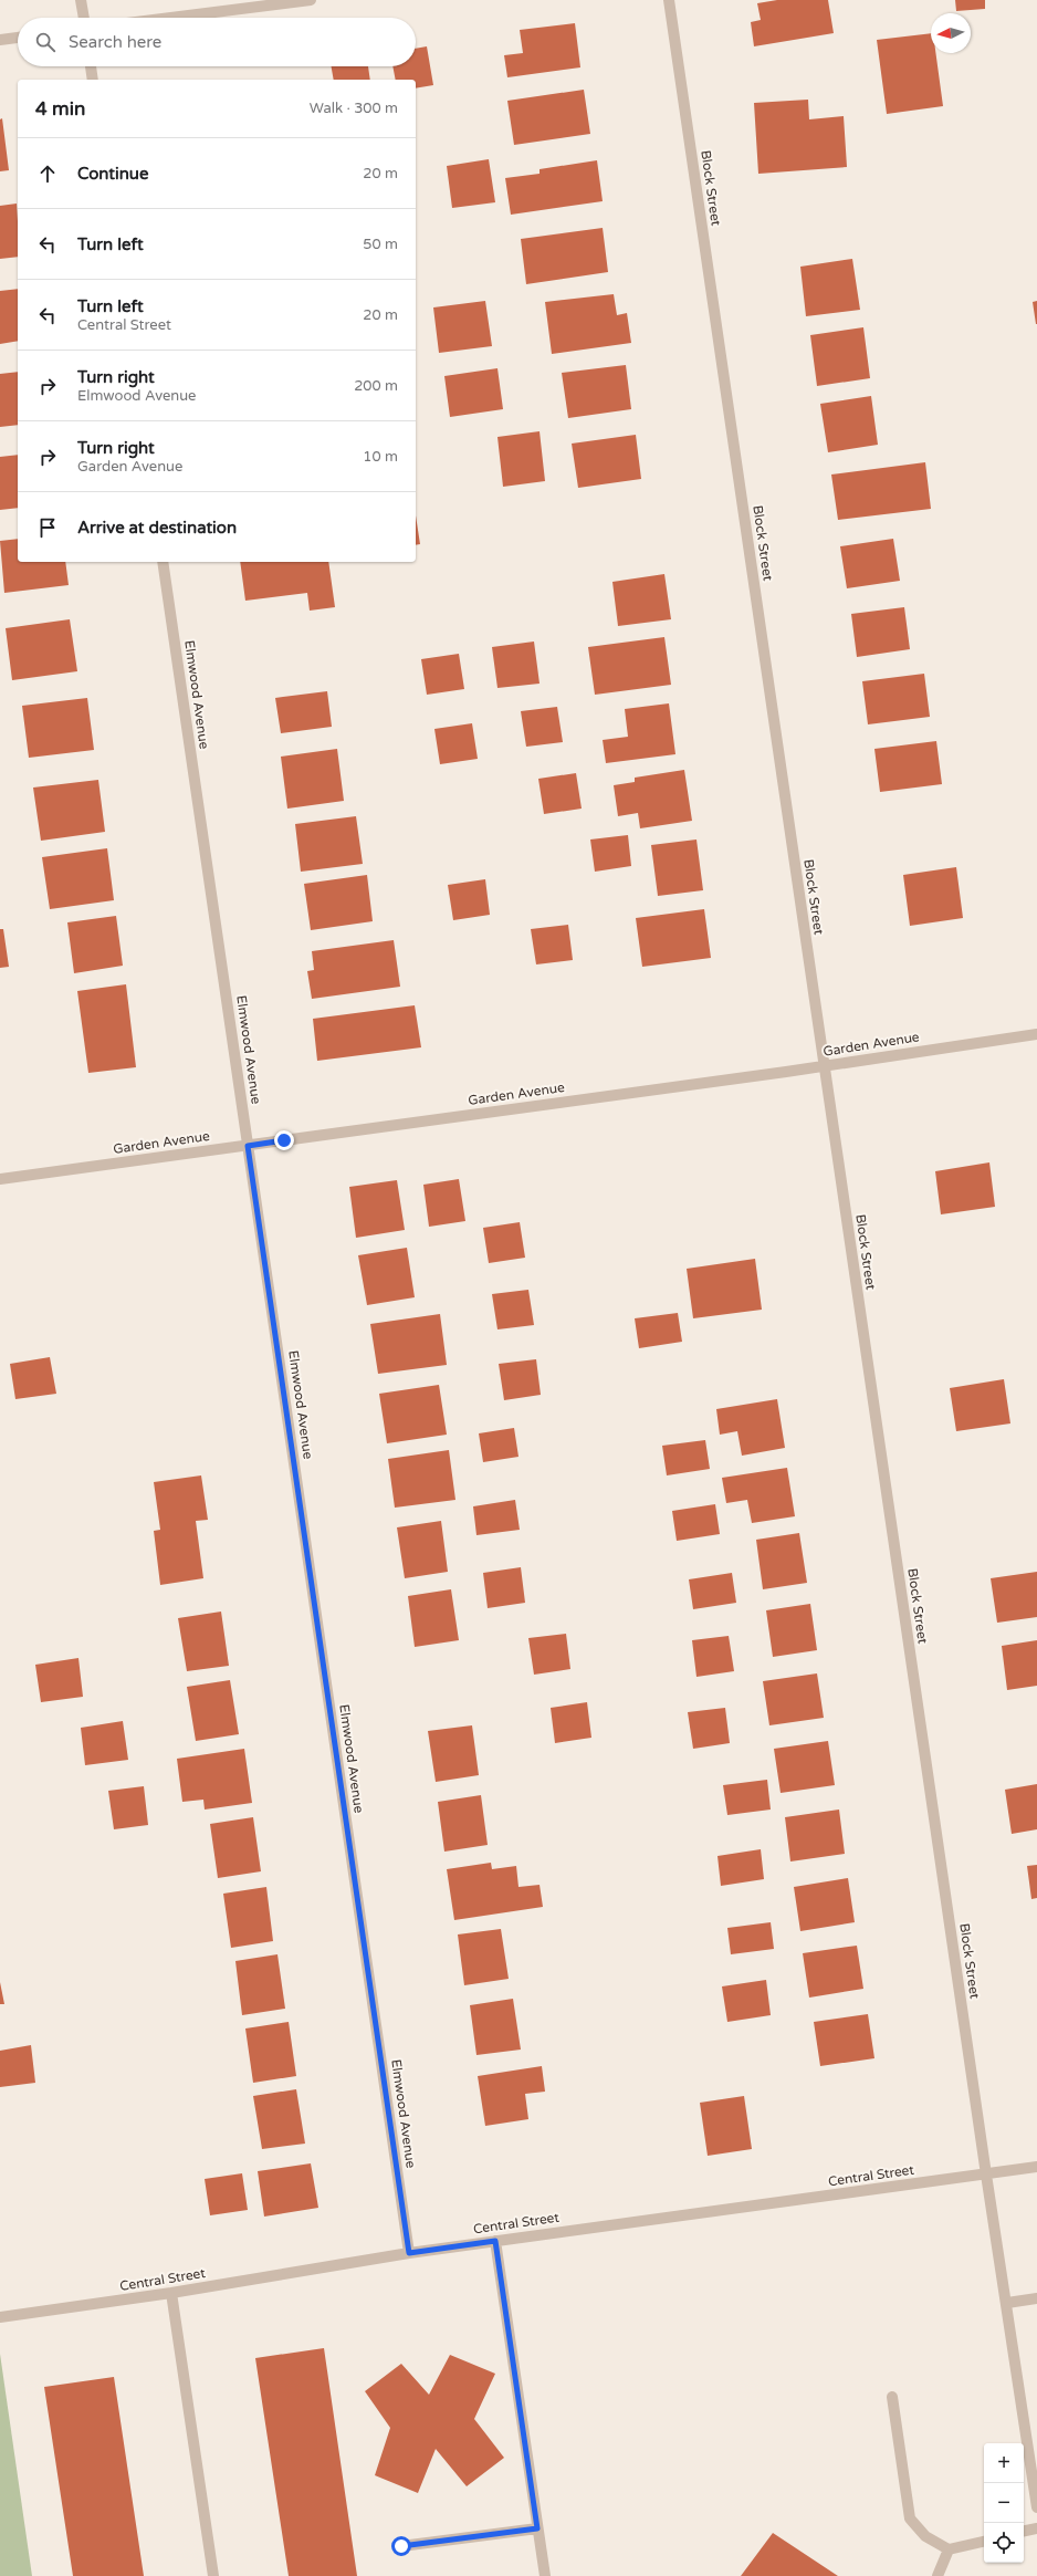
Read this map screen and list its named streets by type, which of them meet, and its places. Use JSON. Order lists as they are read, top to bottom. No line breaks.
{"streets":{"street":["Block Street","Elmwood Avenue","Garden Avenue","Central Street"]},"crossings":[["Block Street","Garden Avenue"],["Block Street","Central Street"],["Elmwood Avenue","Garden Avenue"],["Elmwood Avenue","Central Street"]],"north":"left","page":{"search":"Search here","heading":["4 min","Walk · 300 m"],"list":[["Continue","20 m"],["Turn left","50 m"],["Turn left","Central Street","20 m"],["Turn right","Elmwood Avenue","200 m"],["Turn right","Garden Avenue","10 m"],"Arrive at destination"],"map_buttons":["+","−"]}}
